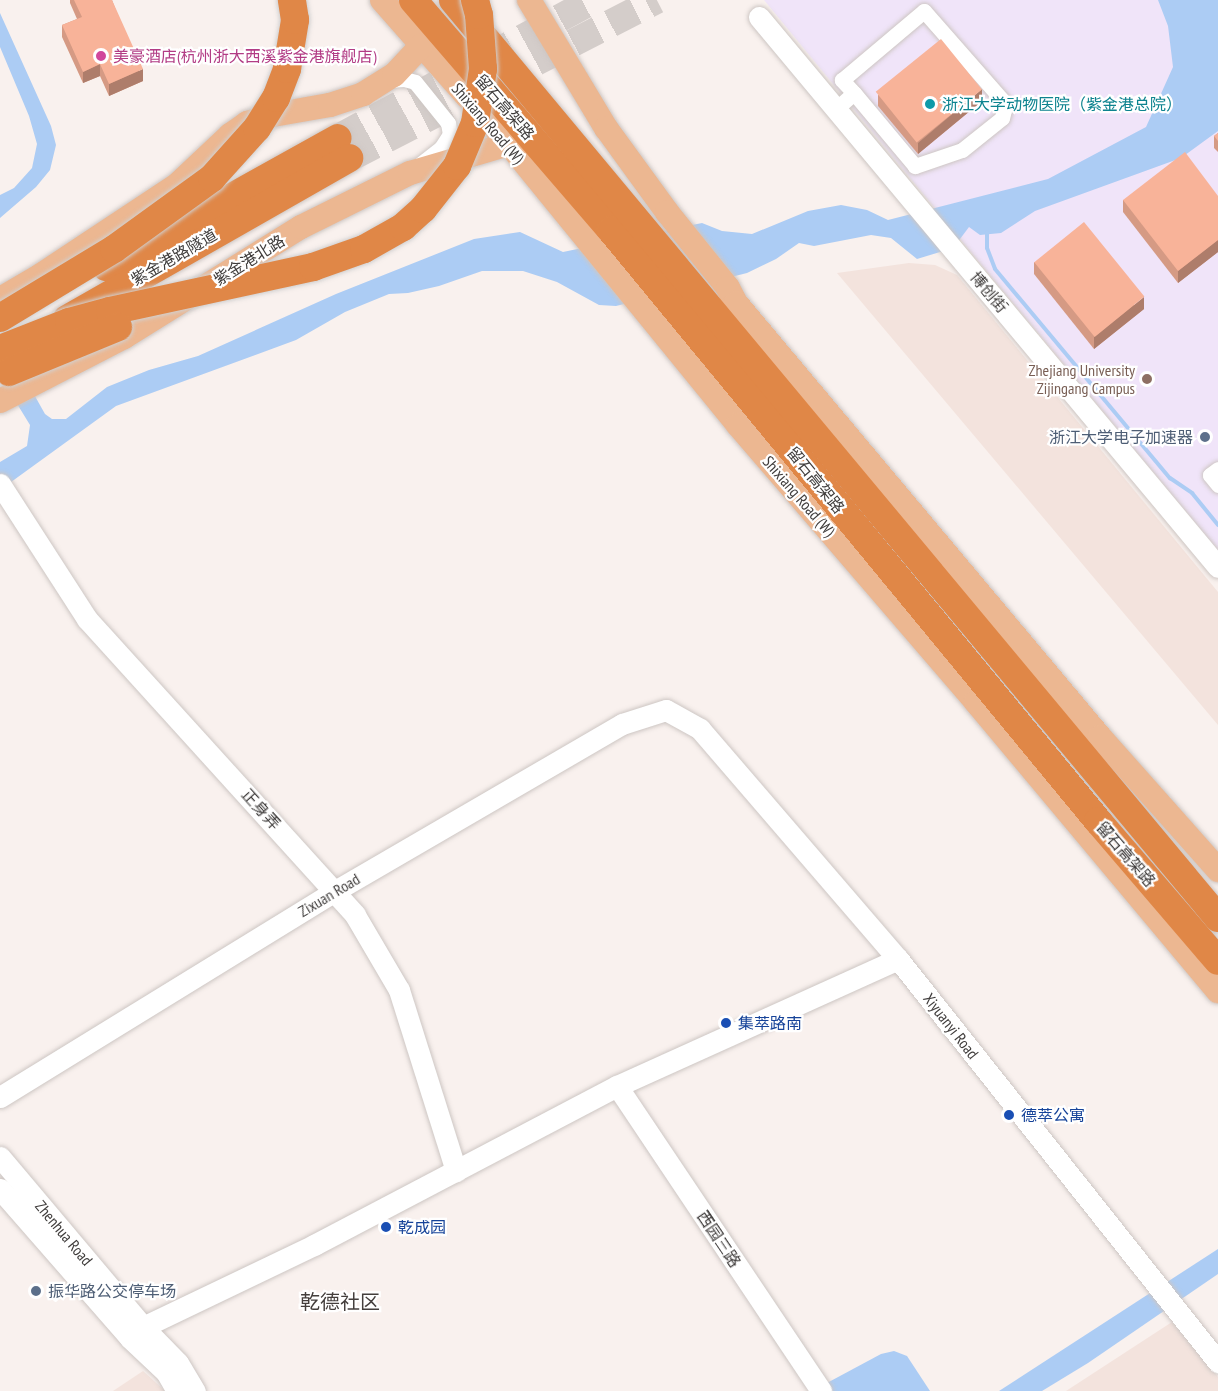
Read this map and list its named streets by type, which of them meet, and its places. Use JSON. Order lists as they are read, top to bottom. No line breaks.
{"streets":{"highway":["留石高架路","紫金港路隧道"],"main road":["Shixiang Road (W)","紫金港北路"],"street":["博创街","正身弄","Zixuan Road","Xiyuanyi Road","Zhenhua Road","西园三路"]},"crossings":[["留石高架路","Shixiang Road (W)"],["Shixiang Road (W)","紫金港北路"],["正身弄","Zixuan Road"],["Zixuan Road","Xiyuanyi Road"]],"districts":["乾德社区"],"places":["美豪酒店(杭州浙大西溪紫金港旗舰店)","浙江大学动物医院（紫金港总院）","Zhejiang University Zijingang Campus","浙江大学电子加速器","集萃路南","德萃公寓","乾成园","振华路公交停车场"]}
